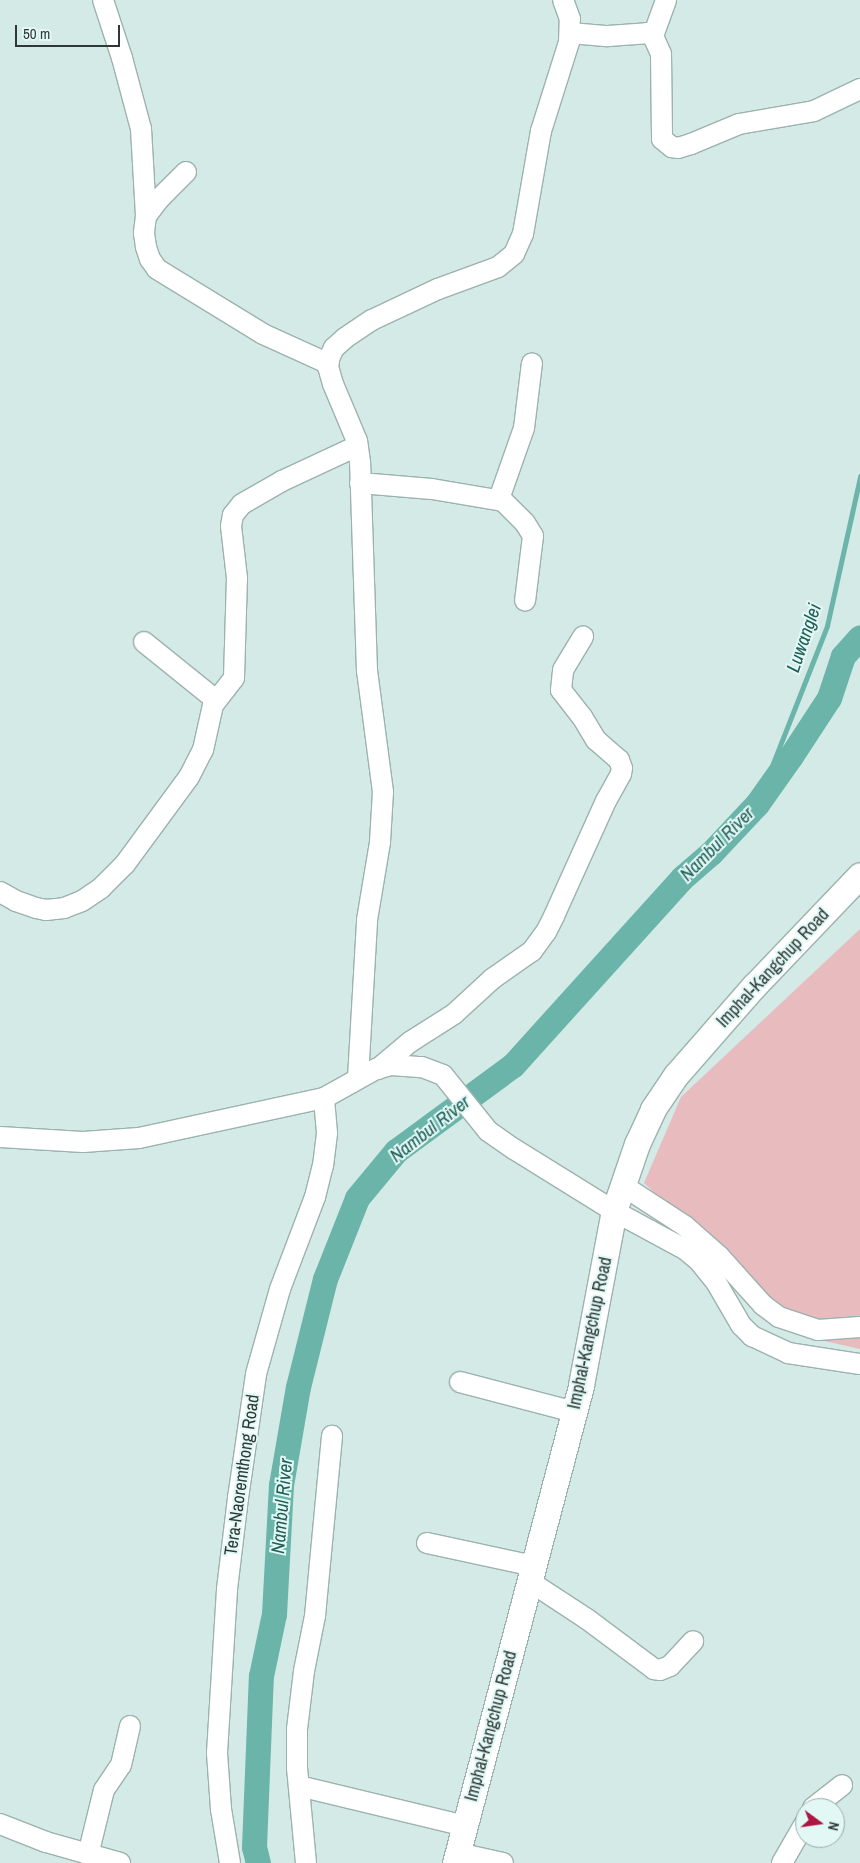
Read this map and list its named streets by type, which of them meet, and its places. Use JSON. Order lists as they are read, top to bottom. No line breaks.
{"streets":{"main road":["Imphal-Kangchup Road"],"street":["Tera-Naoremthong Road"]},"water":["Luwanglei","Nambul River"],"scale_bar":"50 m","north":"right"}
